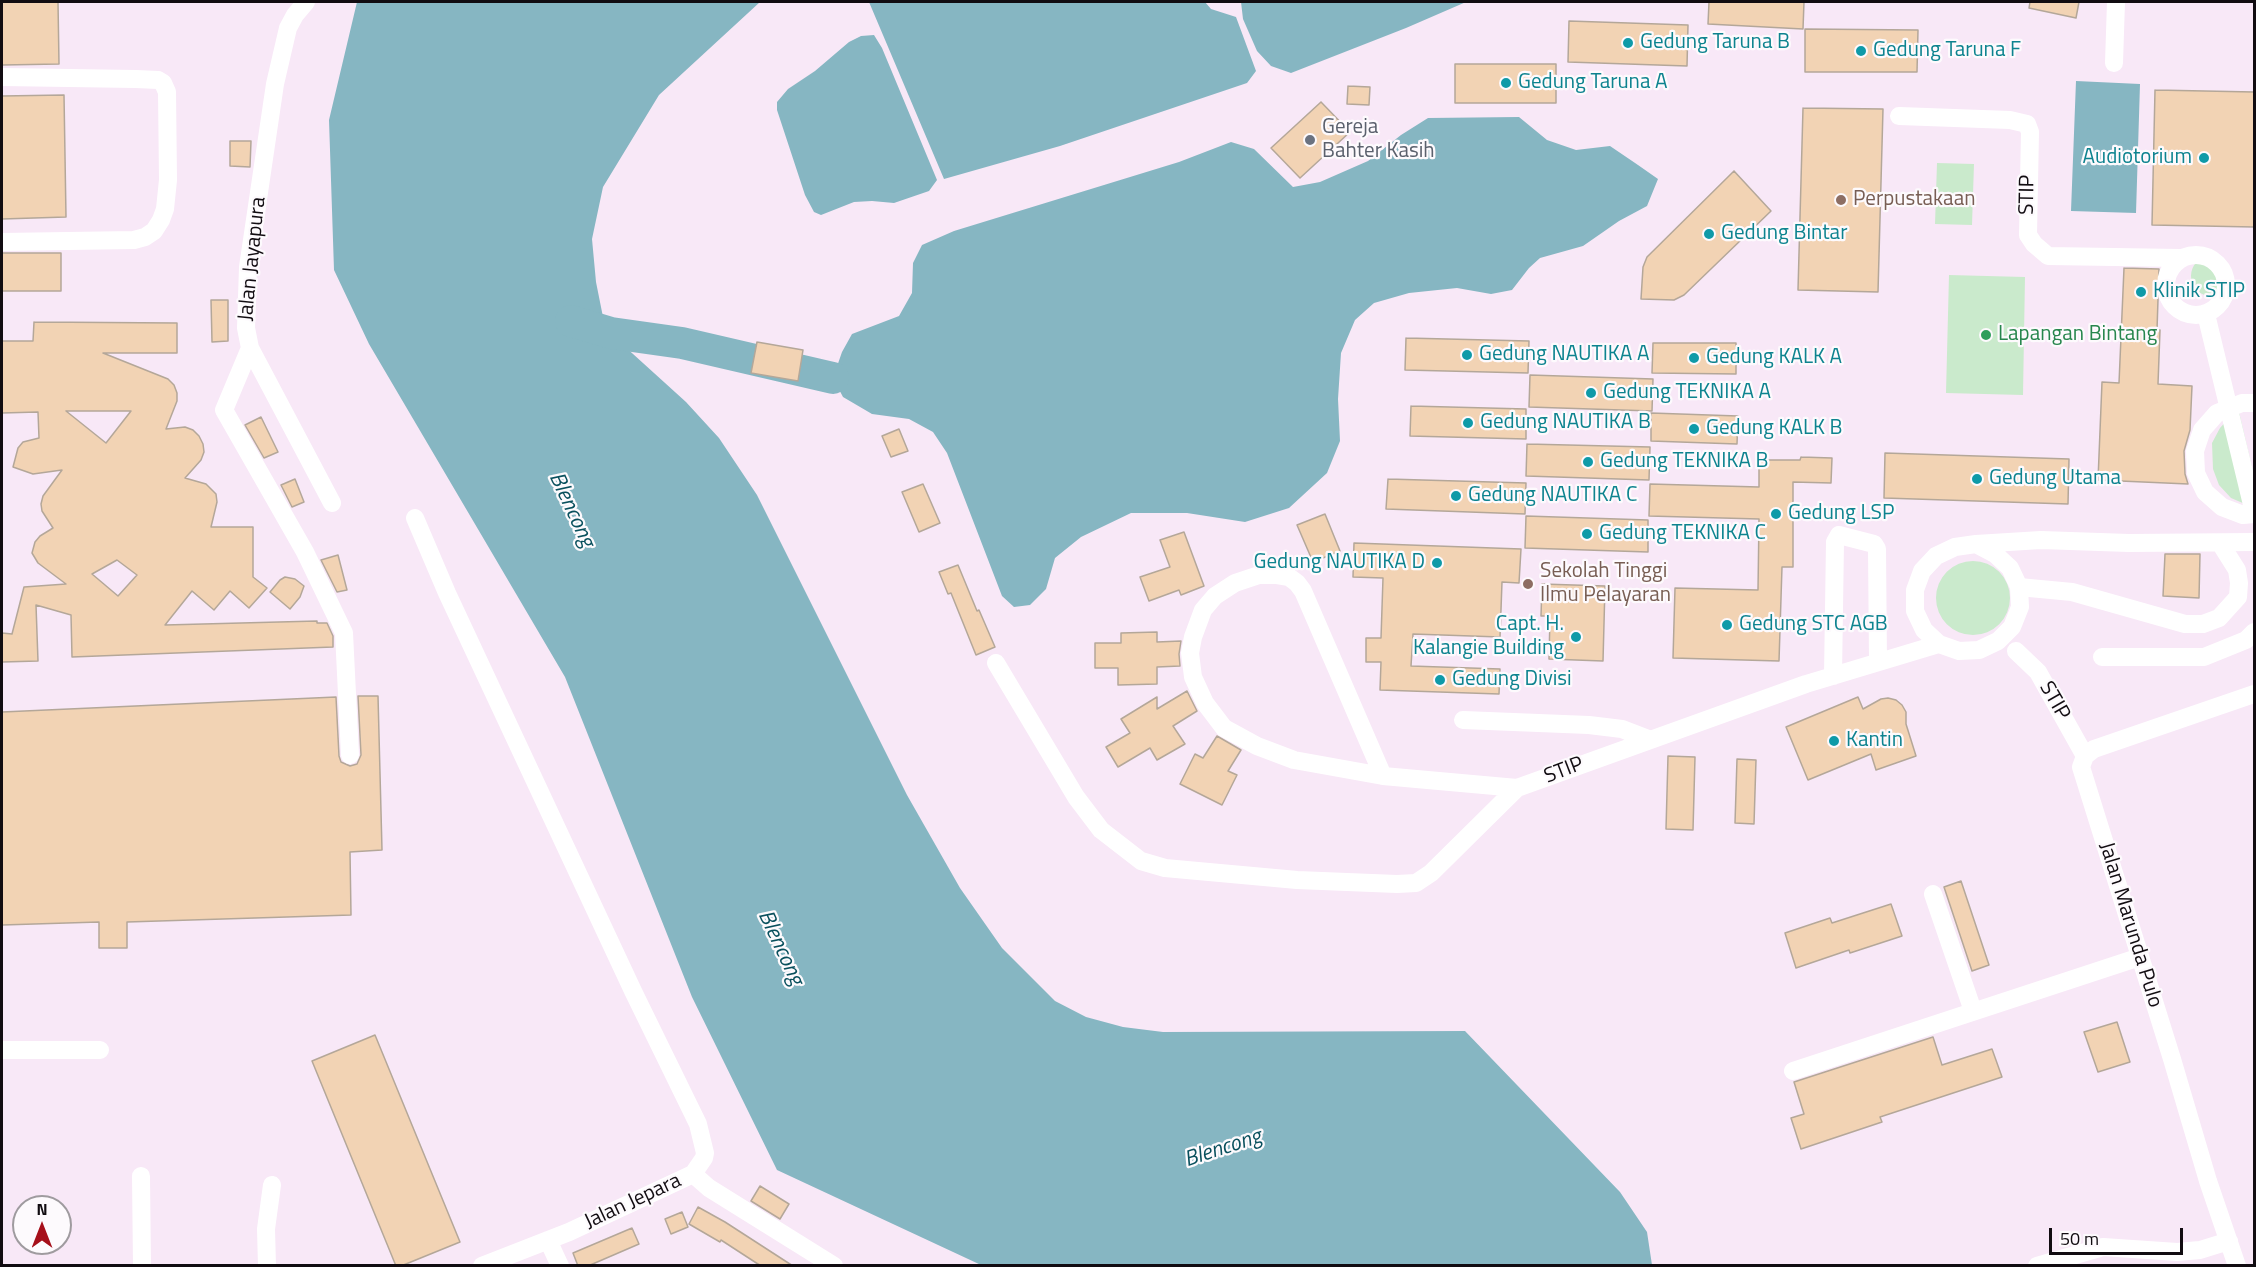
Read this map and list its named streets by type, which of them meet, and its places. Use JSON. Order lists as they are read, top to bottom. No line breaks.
{"streets":{"street":["STIP","Jalan Jayapura","Jalan Marunda Pulo","Jalan Jepara"]},"crossings":[["STIP","Jalan Marunda Pulo"]],"water":["Blencong"],"places":["Gedung Taruna B","Gedung Taruna F","Gedung Taruna A","Gereja Bahter Kasih","Audiotorium","Perpustakaan","Gedung Bintar","Klinik STIP","Lapangan Bintang","Gedung NAUTIKA A","Gedung KALK A","Gedung TEKNIKA A","Gedung NAUTIKA B","Gedung KALK B","Gedung TEKNIKA B","Gedung Utama","Gedung NAUTIKA C","Gedung LSP","Gedung TEKNIKA C","Gedung NAUTIKA D","Sekolah Tinggi Ilmu Pelayaran","Gedung STC AGB","Capt. H. Kalangie Building","Gedung Divisi","Kantin"],"scale_bar":"50 m","north":"top"}
